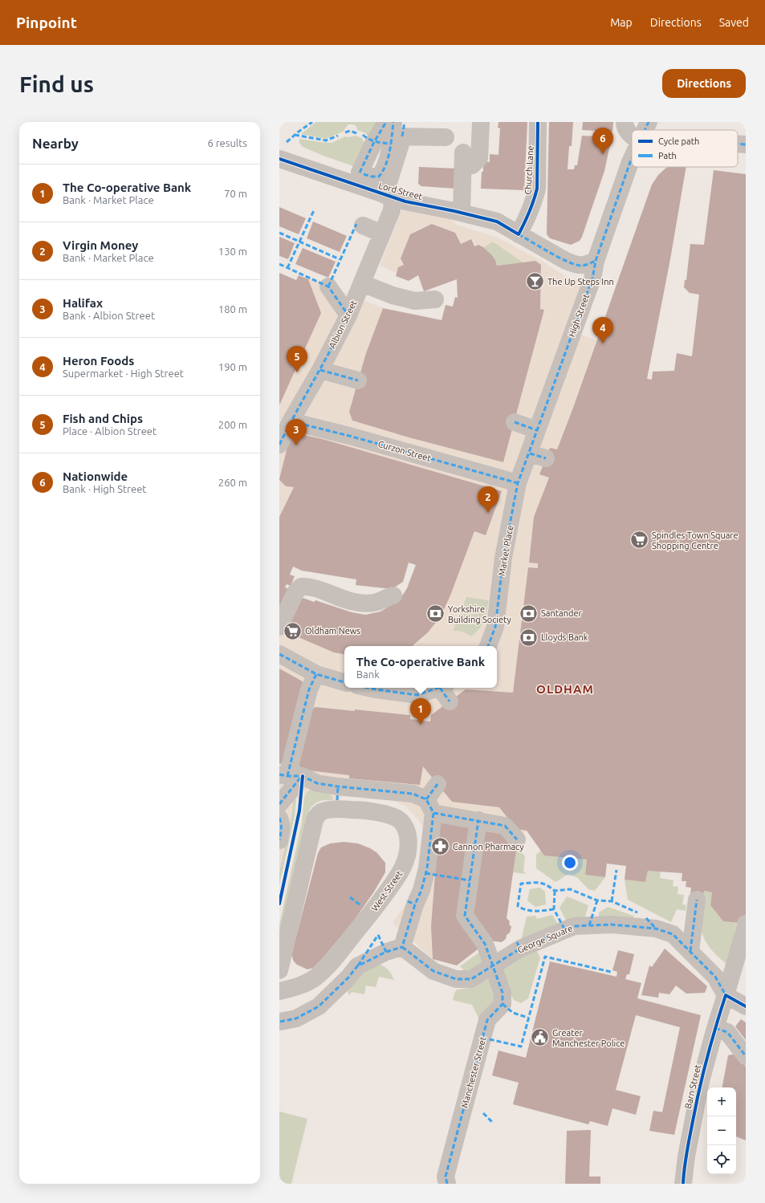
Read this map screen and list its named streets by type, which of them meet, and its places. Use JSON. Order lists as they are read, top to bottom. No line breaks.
{"streets":{"street":["Church Lane","Lord Street","High Street","Albion Street","Curzon Street","Market Place","West Street","George Square","Manchester Street","Barn Street"]},"crossings":[["Church Lane","Lord Street"],["Lord Street","High Street"],["Lord Street","Albion Street"],["High Street","Market Place"],["Albion Street","Curzon Street"],["Curzon Street","Market Place"],["George Square","Manchester Street"],["George Square","Barn Street"]],"districts":["OLDHAM"],"places":{"bar":["The Up Steps Inn"],"supermarket":["Spindles Town Square Shopping Centre","Oldham News"],"bank":["Santander","Yorkshire Building Society","Lloyds Bank"],"pharmacy":["Cannon Pharmacy"],"public building":["Greater Manchester Police"]},"legend":["Cycle path","Path"],"page":{"header":"Pinpoint","nav":["Map","Directions","Saved"],"buttons":"Directions","title":"Find us","heading":["Nearby","6 results"],"pins":["6","4","5","3","2","1"],"list":[{"mark":"1","name":"The Co-operative Bank","note":"Bank · Market Place","value":"70 m"},{"mark":"2","name":"Virgin Money","note":"Bank · Market Place","value":"130 m"},{"mark":"3","name":"Halifax","note":"Bank · Albion Street","value":"180 m"},{"mark":"4","name":"Heron Foods","note":"Supermarket · High Street","value":"190 m"},{"mark":"5","name":"Fish and Chips","note":"Place · Albion Street","value":"200 m"},{"mark":"6","name":"Nationwide","note":"Bank · High Street","value":"260 m"}],"popup":["The Co-operative Bank","Bank"],"map_buttons":["+","−"]}}
